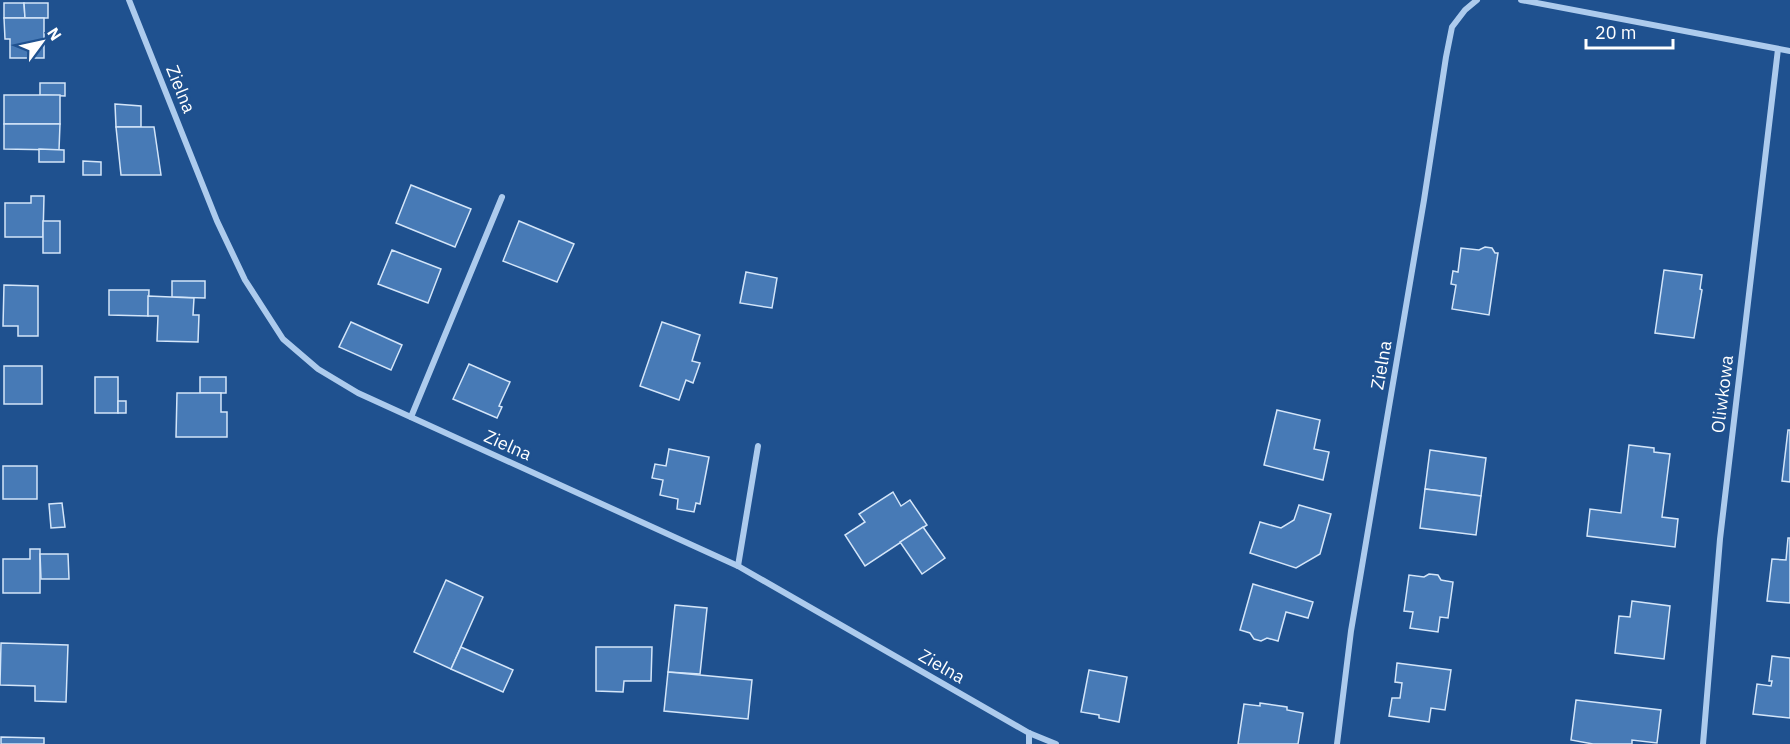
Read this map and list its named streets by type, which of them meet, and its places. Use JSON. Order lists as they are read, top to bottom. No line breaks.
{"streets":{"street":["Zielna","Oliwkowa"]},"scale_bar":"20 m","north":"top right"}
